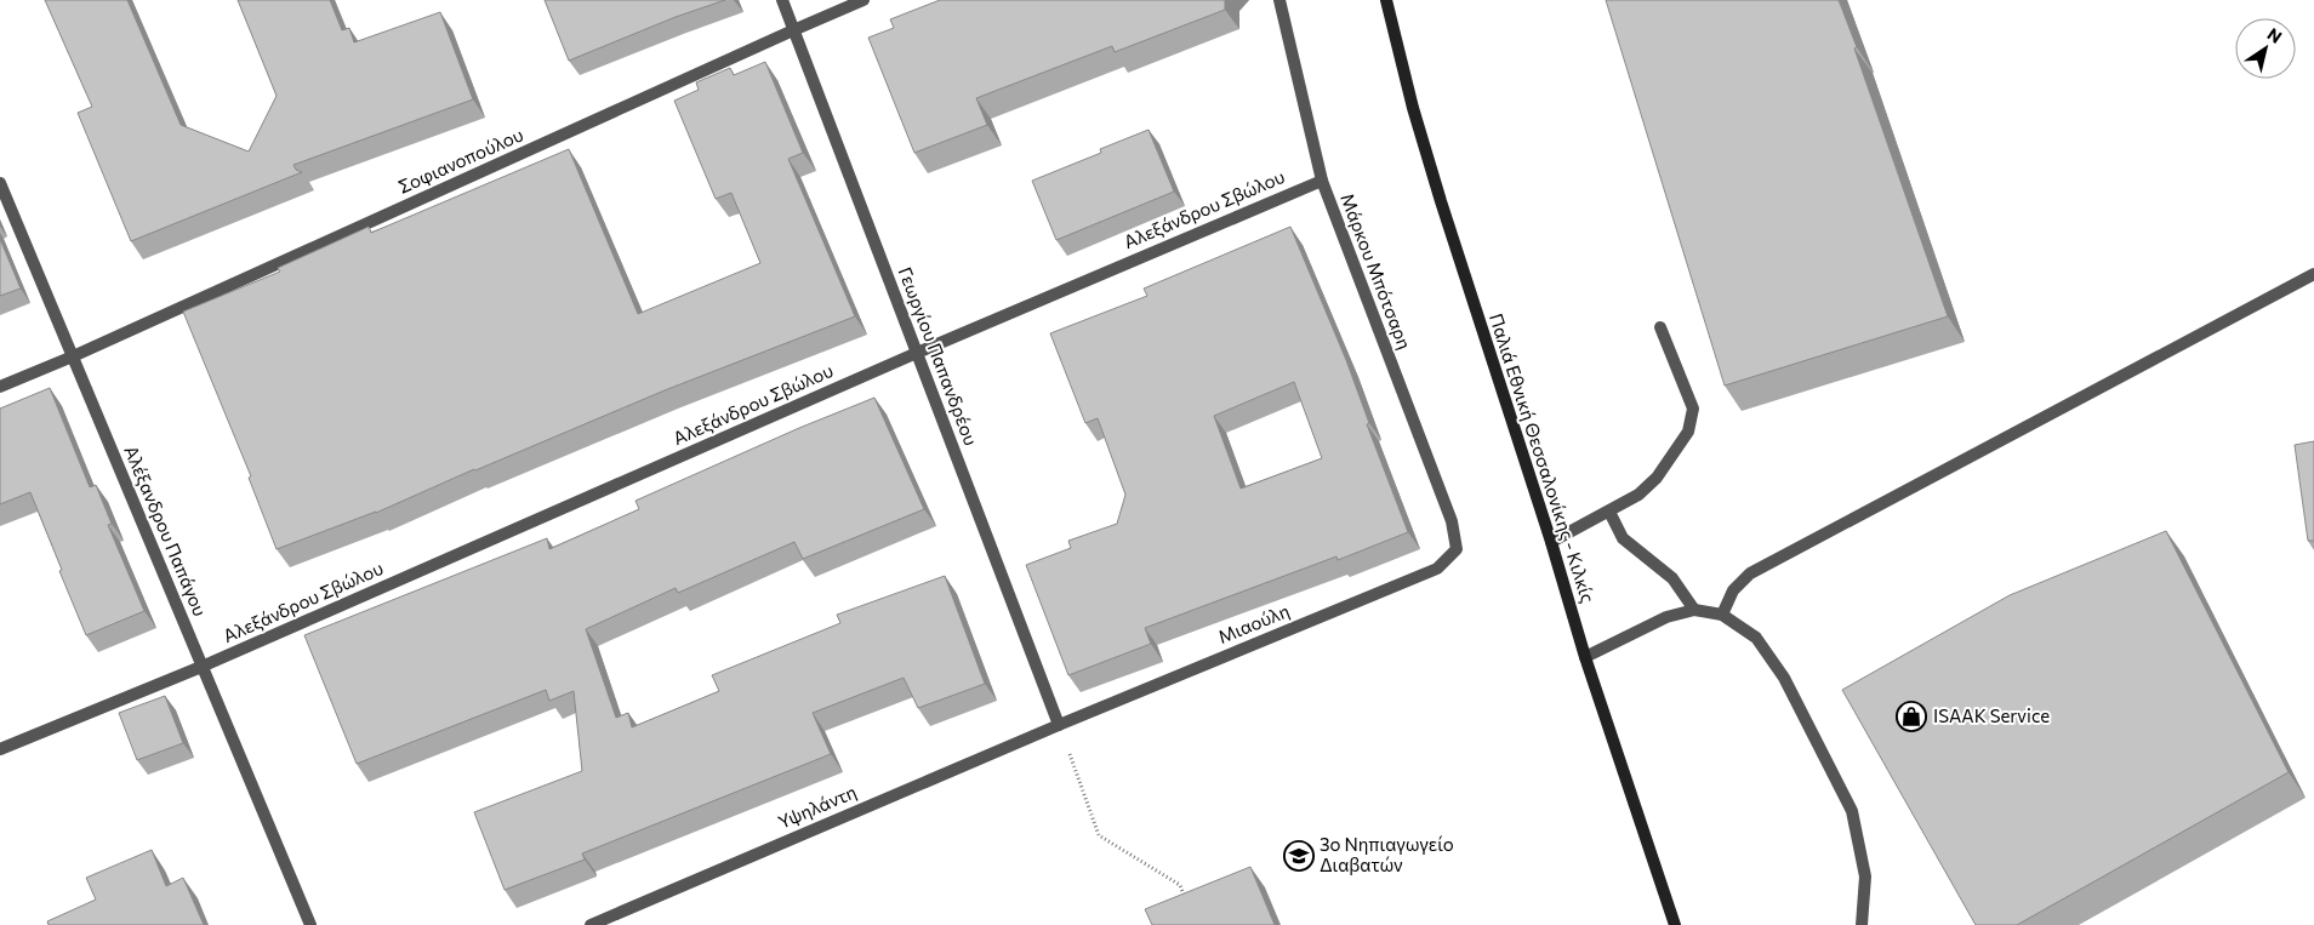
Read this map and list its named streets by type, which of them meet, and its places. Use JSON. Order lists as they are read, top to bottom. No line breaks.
{"streets":{"main road":["Παλιά Εθνική Θεσσαλονίκης - Κιλκίς"],"street":["Σοφιανοπούλου","Αλεξάνδρου Σβώλου","Μάρκου Μπότσαρη","Γεωργίου Παπανδρέου","Αλέξανδρου Παπάγου","Μιαούλη","Υψηλάντη"]},"crossings":[["Σοφιανοπούλου","Γεωργίου Παπανδρέου"],["Σοφιανοπούλου","Αλέξανδρου Παπάγου"],["Αλεξάνδρου Σβώλου","Μάρκου Μπότσαρη"],["Αλεξάνδρου Σβώλου","Γεωργίου Παπανδρέου"],["Αλεξάνδρου Σβώλου","Αλέξανδρου Παπάγου"],["Μάρκου Μπότσαρη","Μιαούλη"],["Γεωργίου Παπανδρέου","Μιαούλη"],["Γεωργίου Παπανδρέου","Υψηλάντη"],["Μιαούλη","Υψηλάντη"]],"places":{"shop":["ISAAK Service"],"school or university":["3ο Νηπιαγωγείο Διαβατών"]},"north":"top right"}
